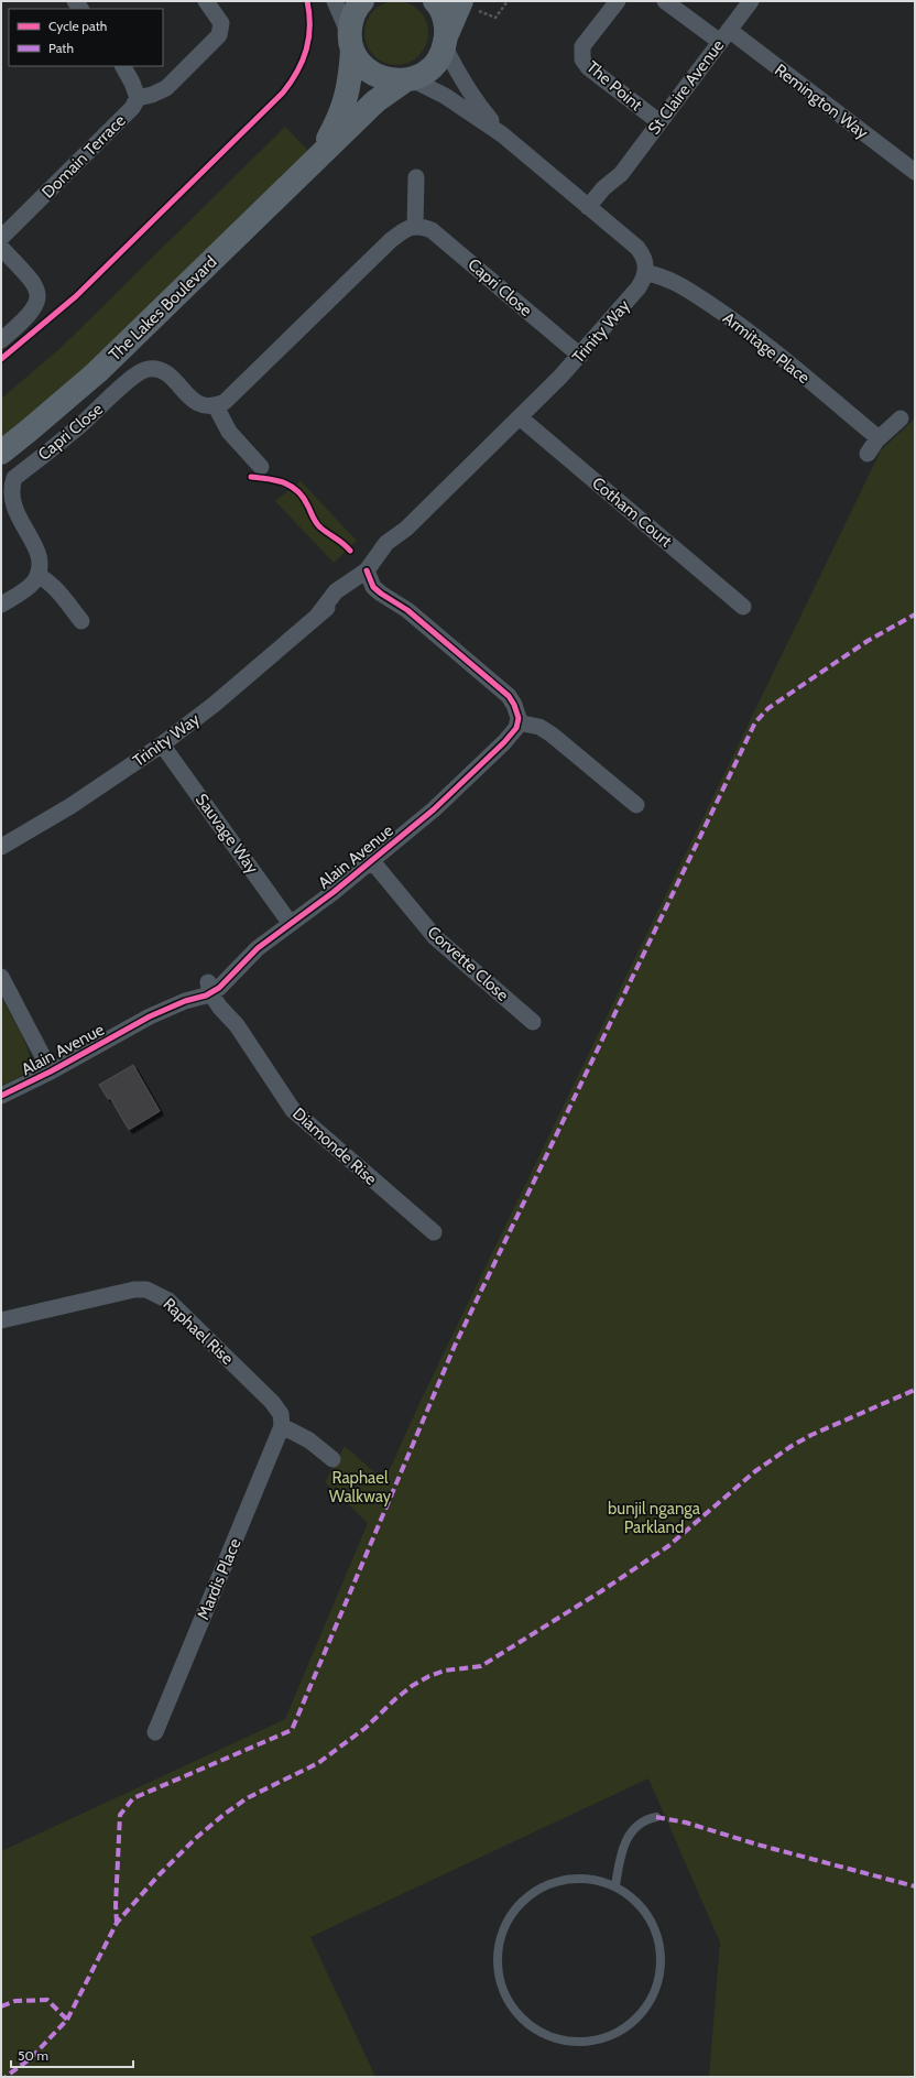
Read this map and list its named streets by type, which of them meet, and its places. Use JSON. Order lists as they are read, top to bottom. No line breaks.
{"streets":{"street":["The Point","St Claire Avenue","Remington Way","Domain Terrace","Capri Close","The Lakes Boulevard","Trinity Way","Armitage Place","Cotham Court","Sauvage Way","Alain Avenue","Corvette Close","Diamonde Rise","Raphael Rise","Mardis Place"]},"crossings":[["The Point","St Claire Avenue"],["St Claire Avenue","Remington Way"],["Capri Close","Trinity Way"],["Trinity Way","Armitage Place"],["Trinity Way","Cotham Court"],["Trinity Way","Sauvage Way"],["Sauvage Way","Alain Avenue"],["Alain Avenue","Corvette Close"],["Alain Avenue","Diamonde Rise"],["Raphael Rise","Mardis Place"]],"parks":["Raphael Walkway","bunjil nganga Parkland"],"legend":["Cycle path","Path"],"scale_bar":"50 m"}
